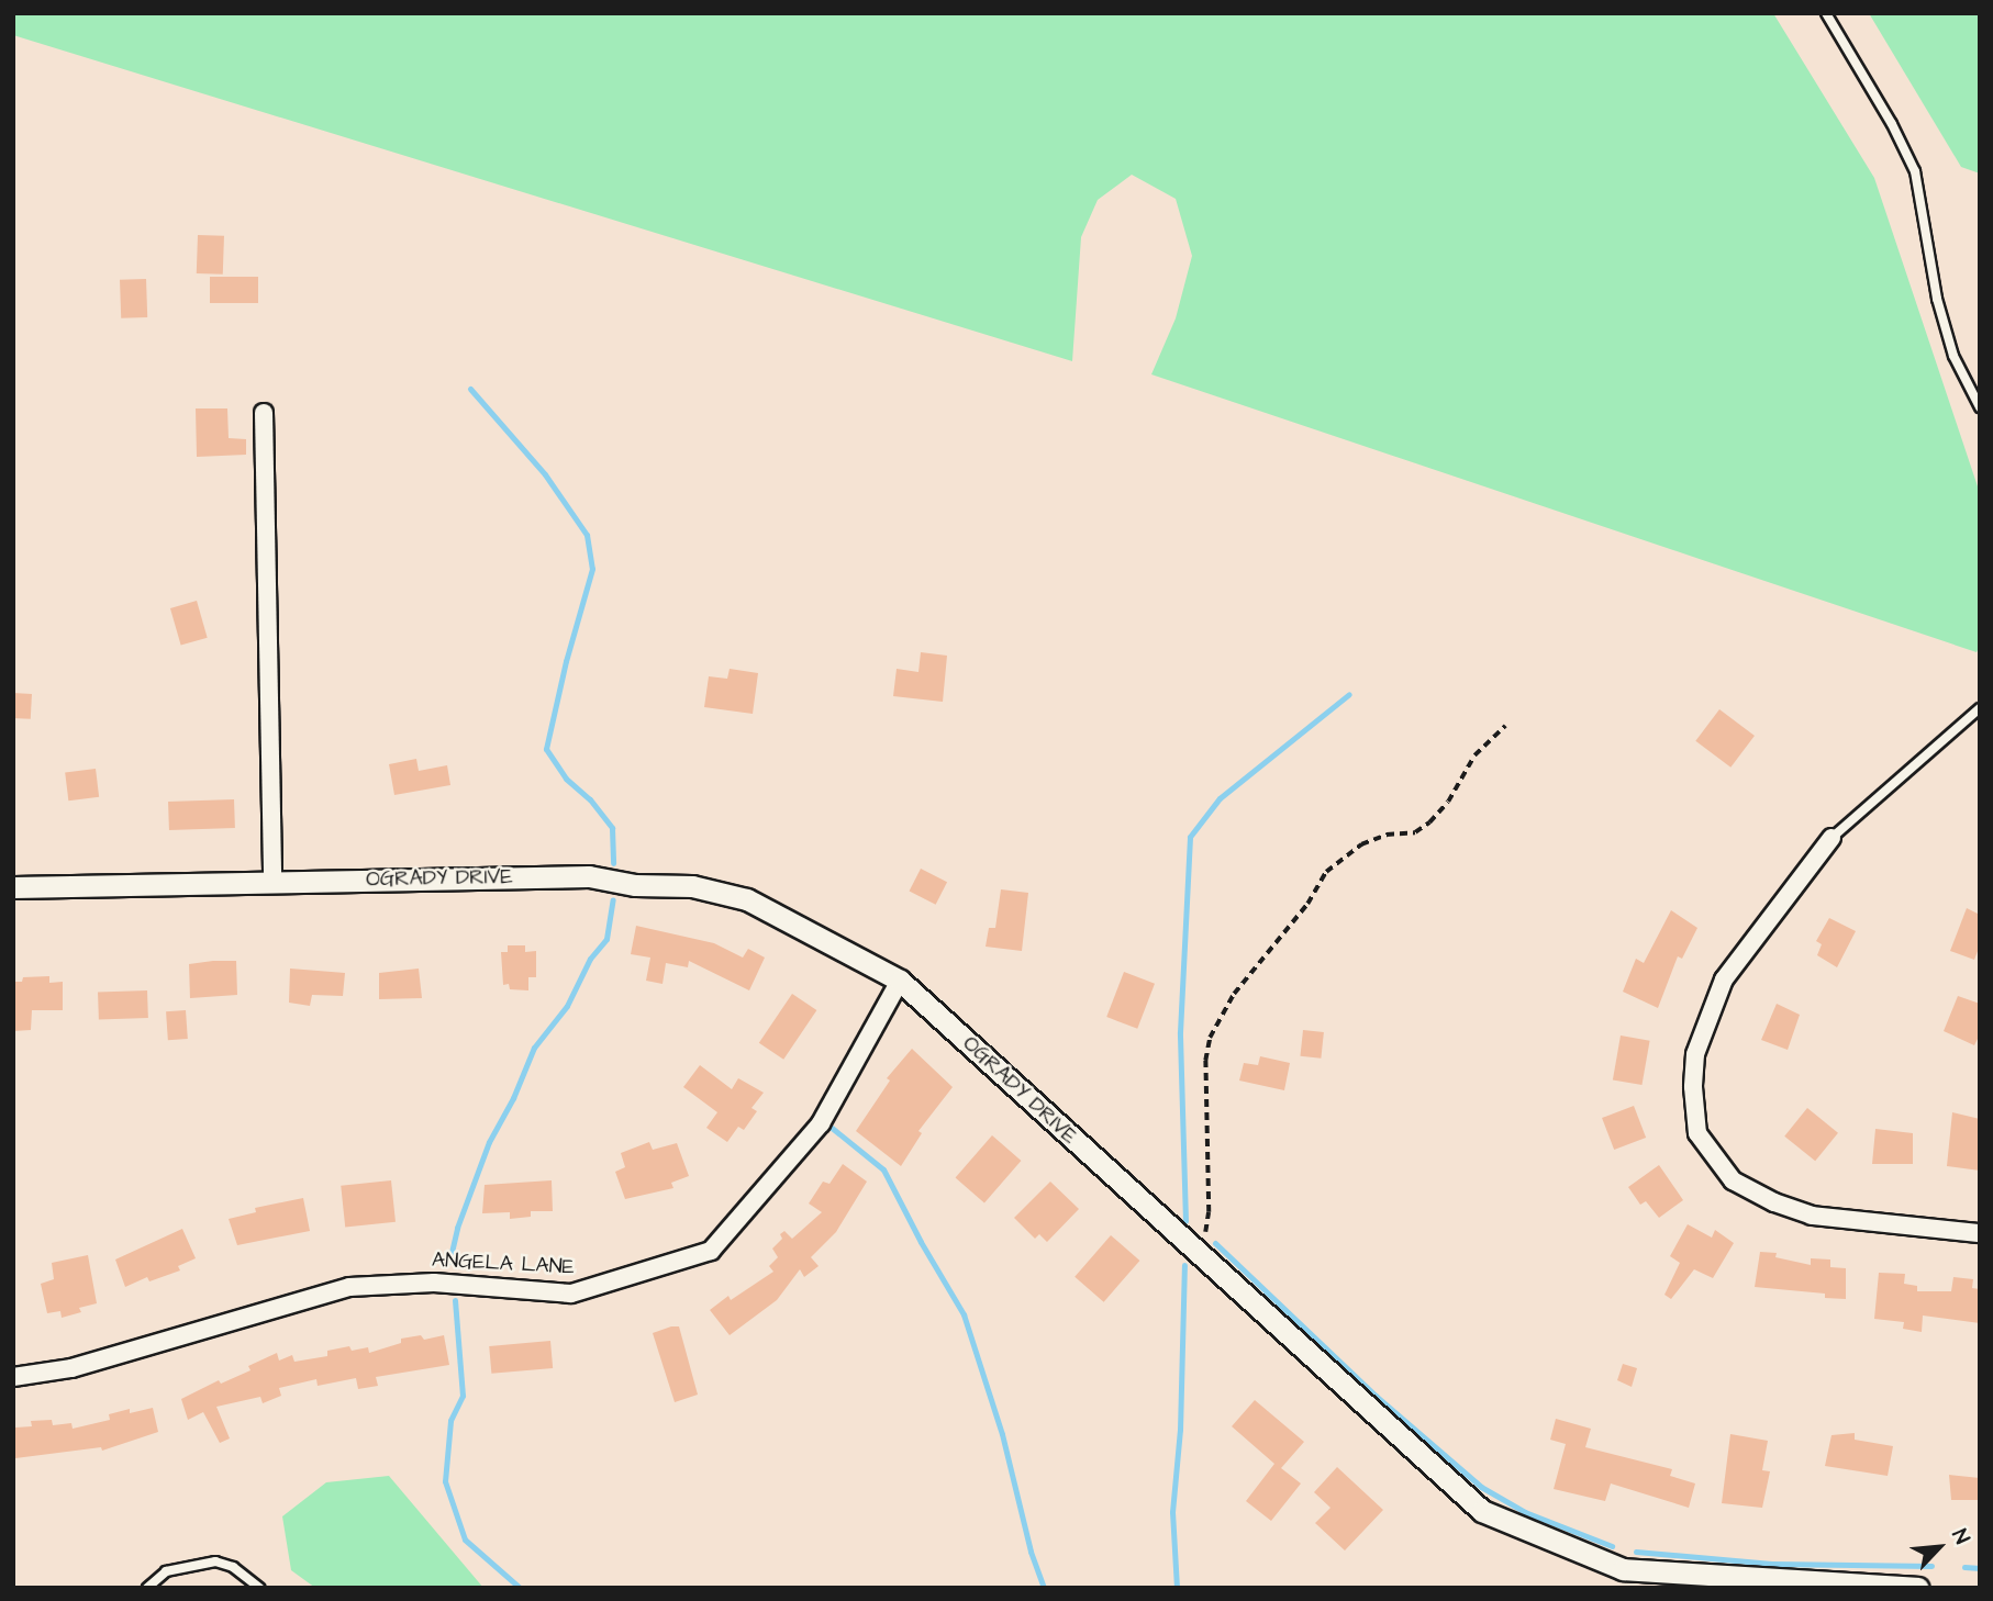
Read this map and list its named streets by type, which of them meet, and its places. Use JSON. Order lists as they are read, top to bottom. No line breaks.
{"streets":{"street":["OGRADY DRIVE","ANGELA LANE"]},"crossings":[["OGRADY DRIVE","ANGELA LANE"]],"north":"top right"}
